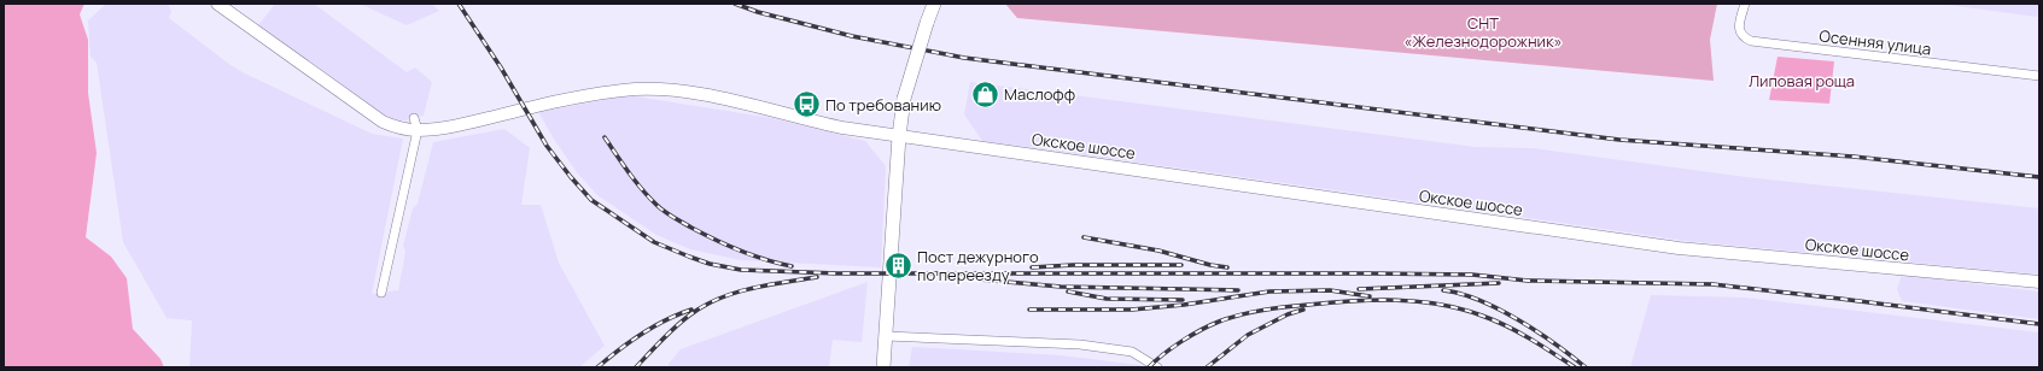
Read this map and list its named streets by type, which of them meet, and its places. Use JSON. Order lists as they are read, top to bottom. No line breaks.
{"streets":{"main road":["Окское шоссе"],"street":["Осенняя улица"]},"parks":["СНТ «Железнодорожник»","Липовая роща"],"places":{"shop":["Маслофф"],"bus stop":["По требованию"],"building":["Пост дежурного по переезду"]}}
